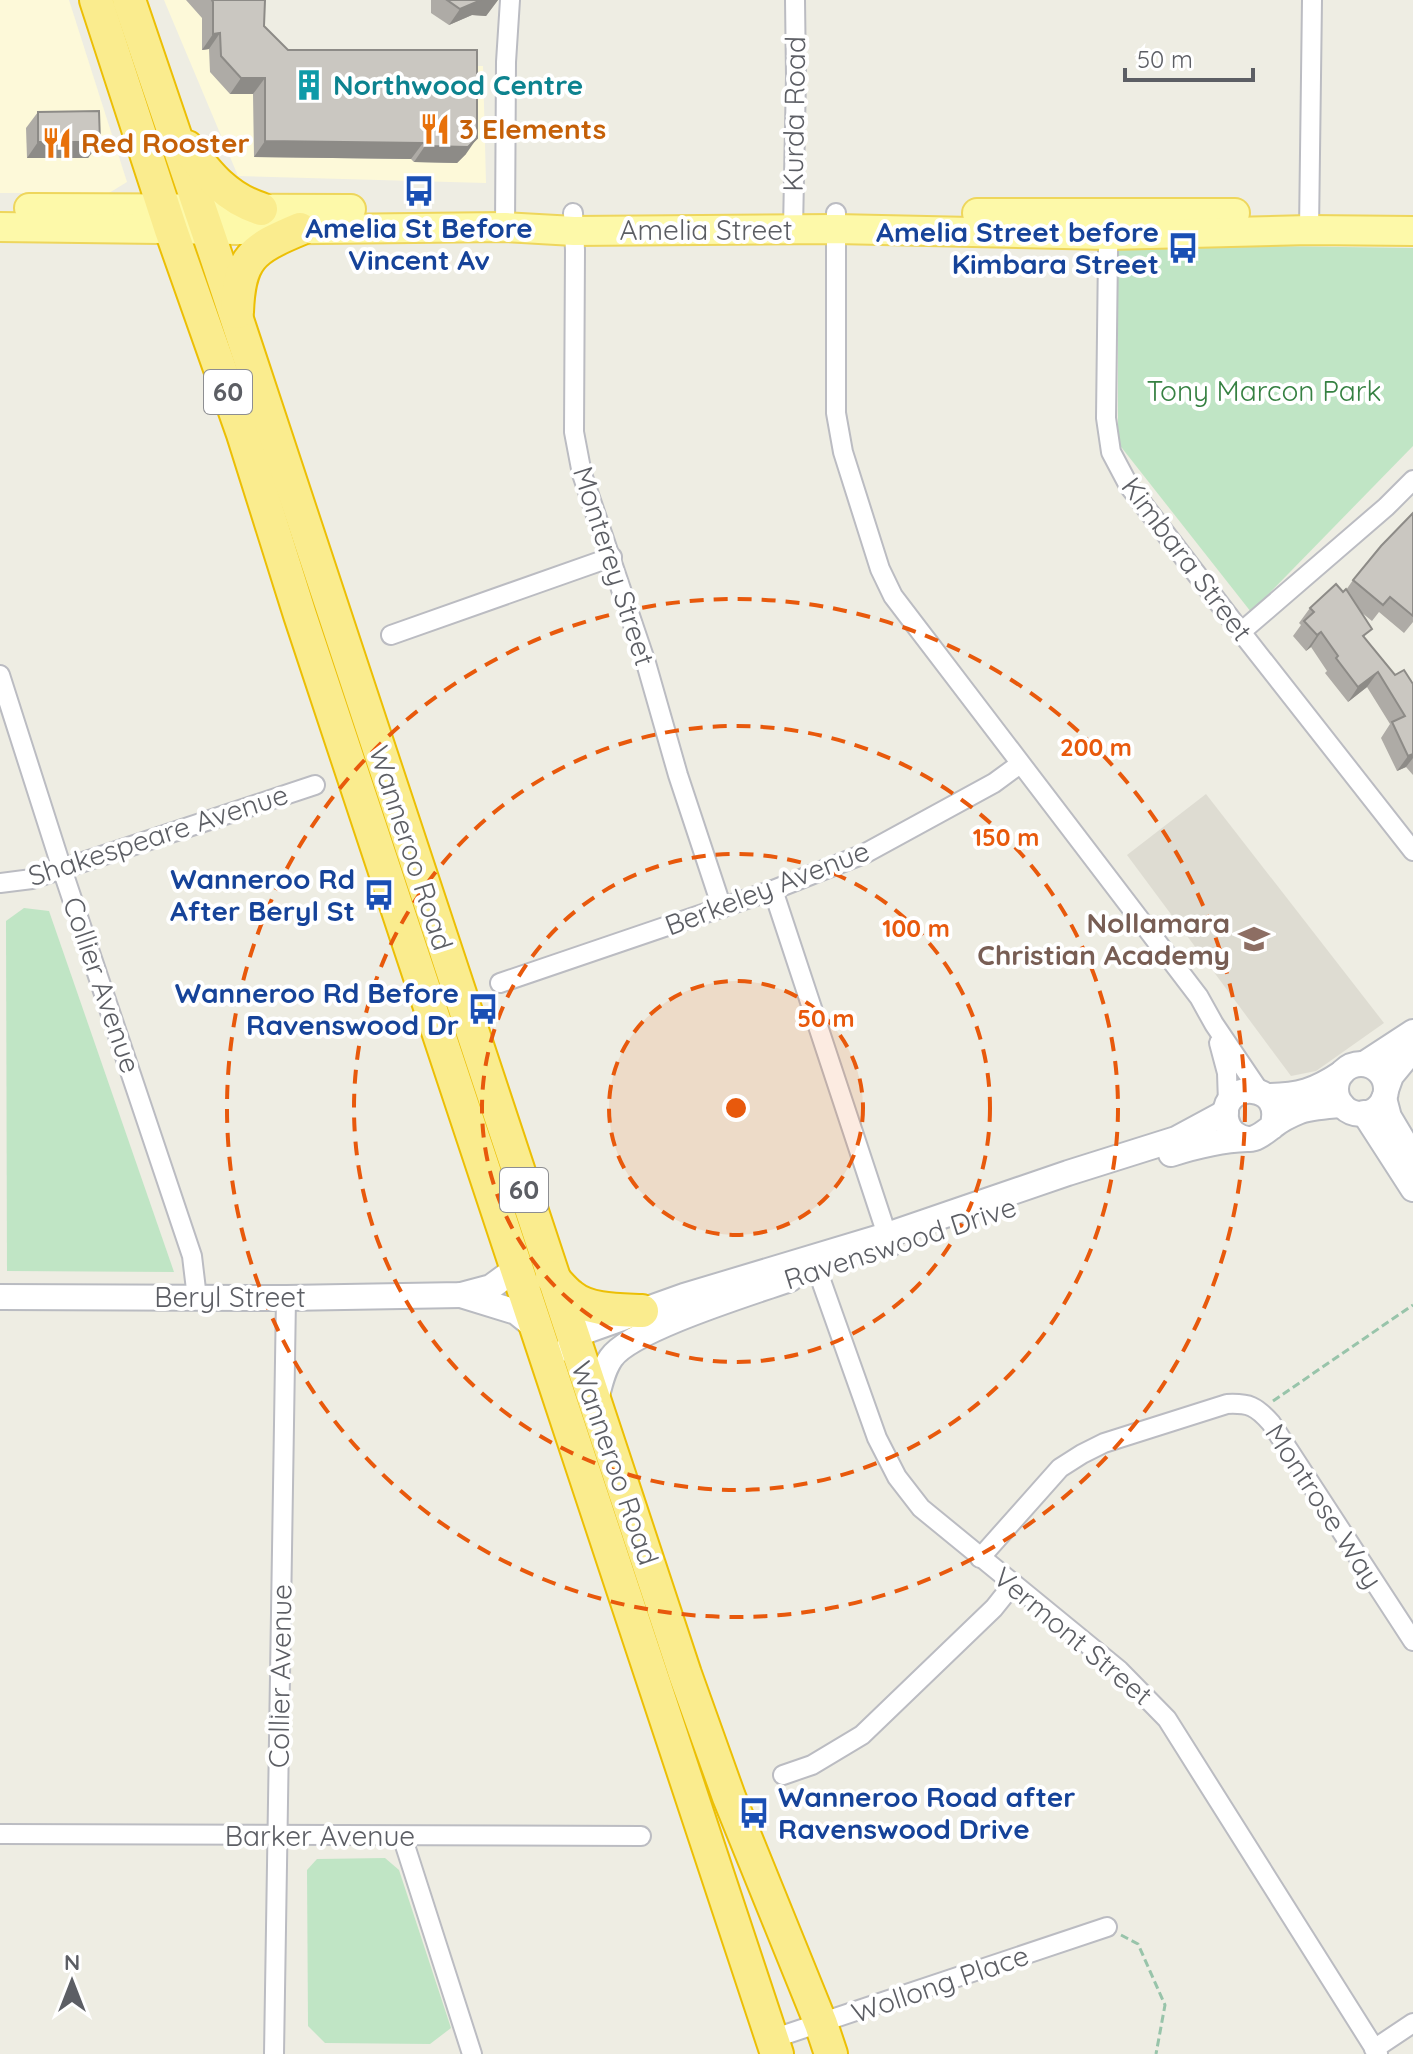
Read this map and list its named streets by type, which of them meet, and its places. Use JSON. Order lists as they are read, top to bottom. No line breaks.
{"streets":{"highway":["60","Wanneroo Road"],"main road":["Amelia Street"],"street":["Kurda Road","Kimbara Street","Monterey Street","Shakespeare Avenue","Berkeley Avenue","Collier Avenue","Ravenswood Drive","Beryl Street","Montrose Way","Vermont Street","Barker Avenue","Wollong Place"]},"crossings":[["Kurda Road","Amelia Street"],["Amelia Street","Kimbara Street"],["Amelia Street","Monterey Street"],["Amelia Street","Wanneroo Road"],["Monterey Street","Berkeley Avenue"],["Shakespeare Avenue","Collier Avenue"],["Wanneroo Road","Ravenswood Drive"],["Wanneroo Road","Beryl Street"],["Wanneroo Road","Wollong Place"],["Collier Avenue","Beryl Street"],["Collier Avenue","Barker Avenue"],["Ravenswood Drive","Vermont Street"],["Montrose Way","Vermont Street"]],"parks":["Tony Marcon Park"],"places":{"building":["Northwood Centre"],"restaurant":["3 Elements","Red Rooster"],"bus stop":["Amelia St Before Vincent Av","Amelia Street before Kimbara Street","Wanneroo Rd After Beryl St","Wanneroo Rd Before Ravenswood Dr","Wanneroo Road after Ravenswood Drive"],"school or university":["Nollamara Christian Academy"]},"scale_bar":"50 m","north":"top","rings":["200 m","150 m","100 m","50 m"]}
